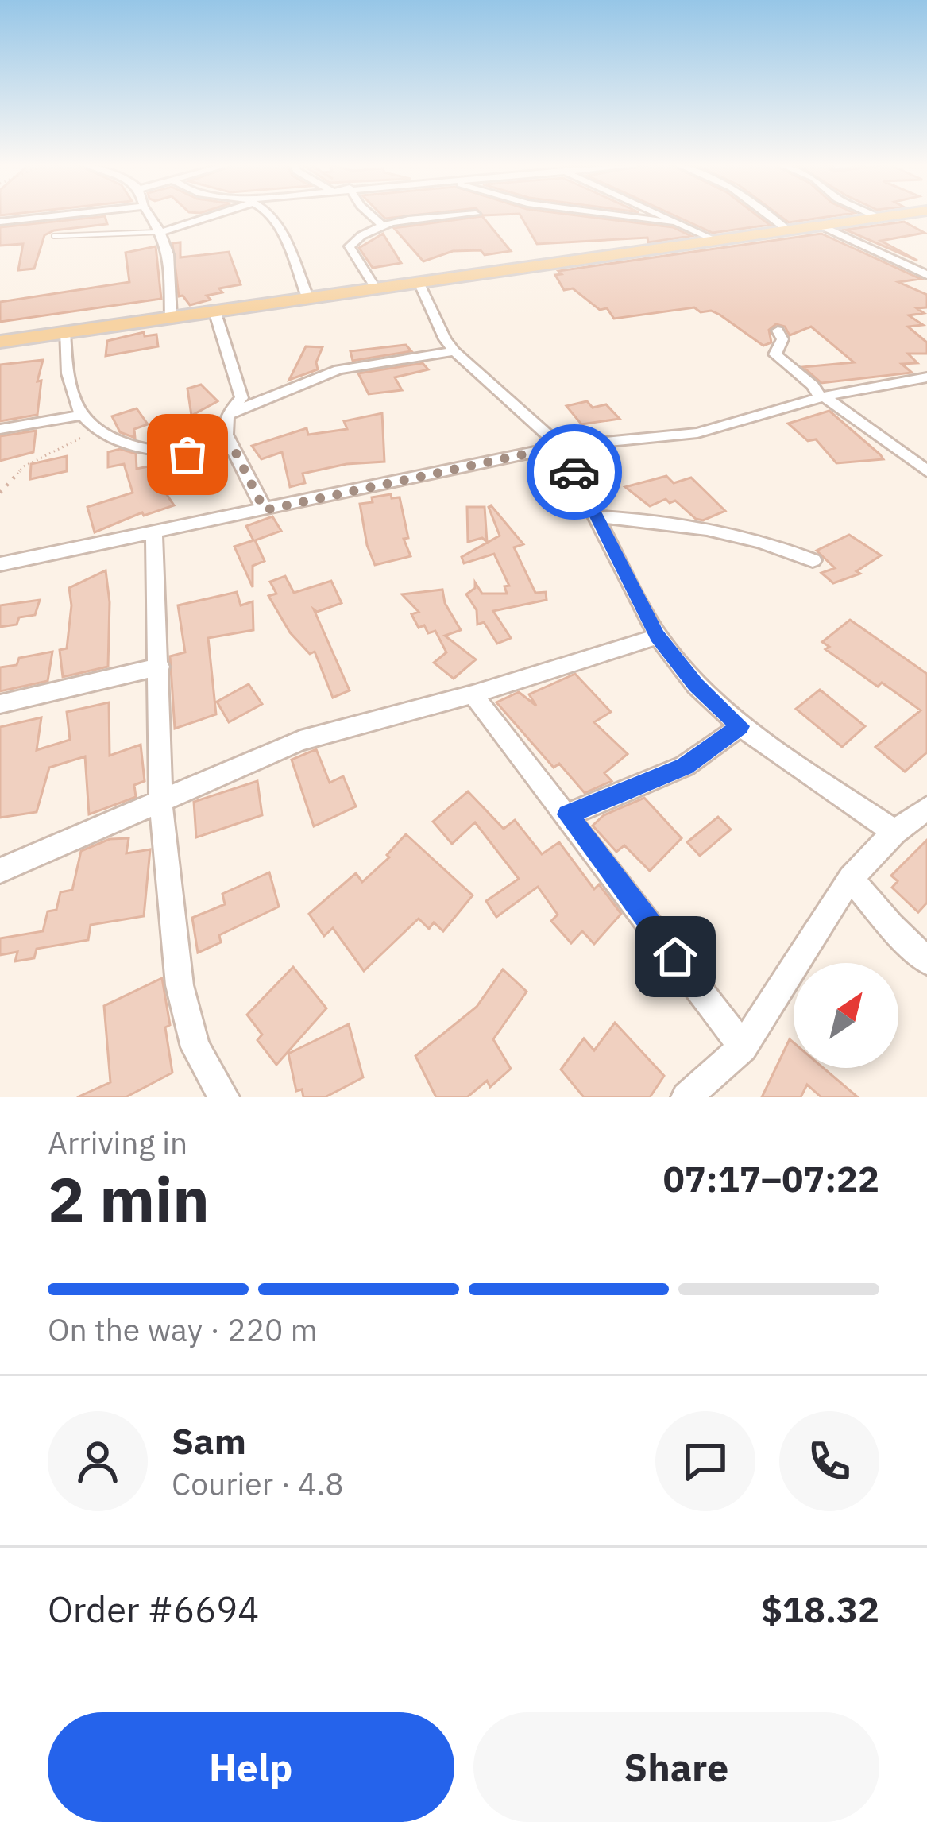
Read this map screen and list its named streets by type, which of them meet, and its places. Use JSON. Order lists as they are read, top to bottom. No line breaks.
{"north":"top right","page":{"heading":["2 min","Arriving in","07:17–07:22"],"panel":["Sam","Courier · 4.8","Order #6694","$18.32"],"bar":"On the way · 220 m","buttons":["Help","Share"]}}
